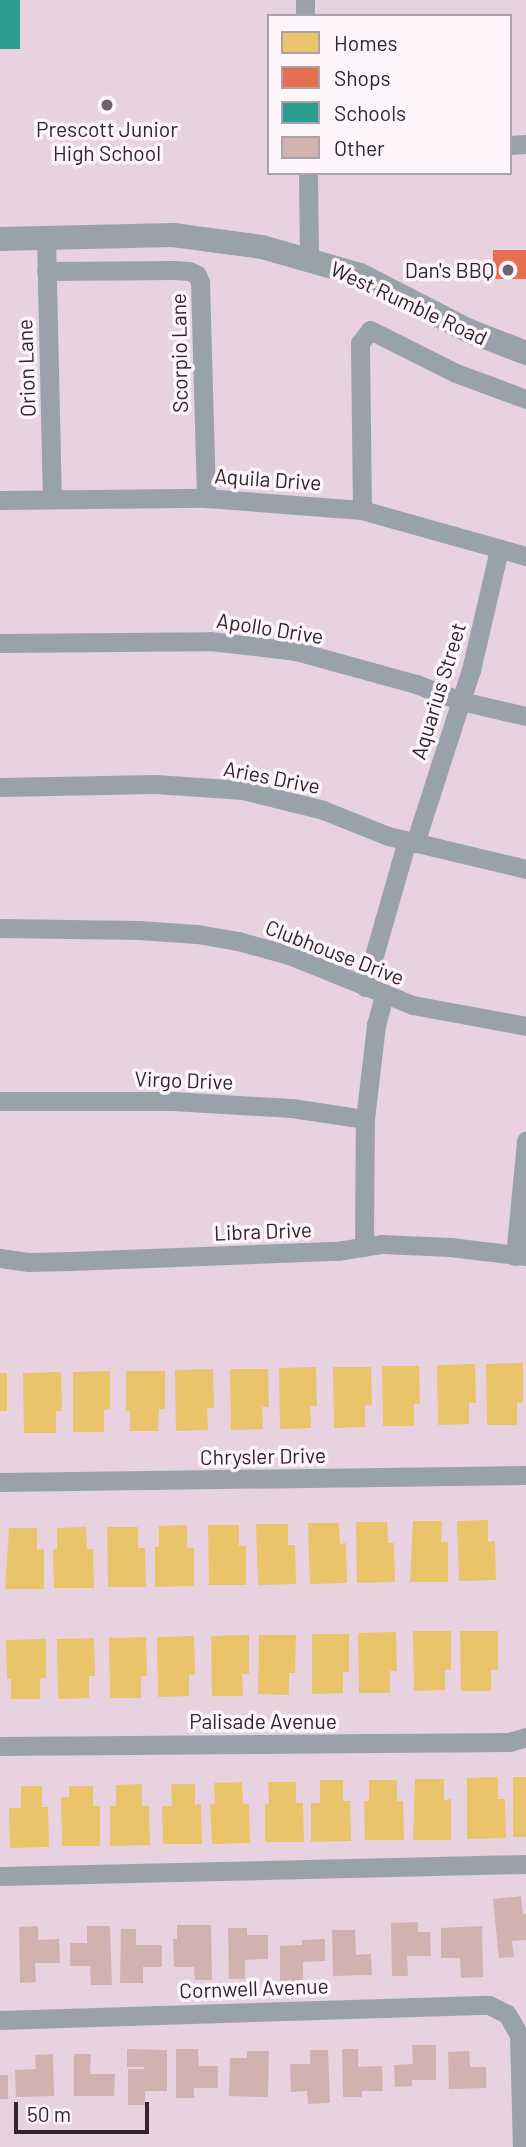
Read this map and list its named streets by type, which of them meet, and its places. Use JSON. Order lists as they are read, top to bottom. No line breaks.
{"streets":{"street":["West Rumble Road","Scorpio Lane","Orion Lane","Aquila Drive","Apollo Drive","Aquarius Street","Aries Drive","Clubhouse Drive","Virgo Drive","Libra Drive","Chrysler Drive","Palisade Avenue","Cornwell Avenue"]},"crossings":[["West Rumble Road","Orion Lane"],["Scorpio Lane","Orion Lane"],["Scorpio Lane","Aquila Drive"],["Orion Lane","Aquila Drive"],["Aquila Drive","Aquarius Street"],["Apollo Drive","Aquarius Street"],["Aquarius Street","Aries Drive"],["Aquarius Street","Clubhouse Drive"]],"places":["Prescott Junior High School","Dan's BBQ"],"legend":["Homes","Shops","Schools","Other"],"scale_bar":"50 m"}
